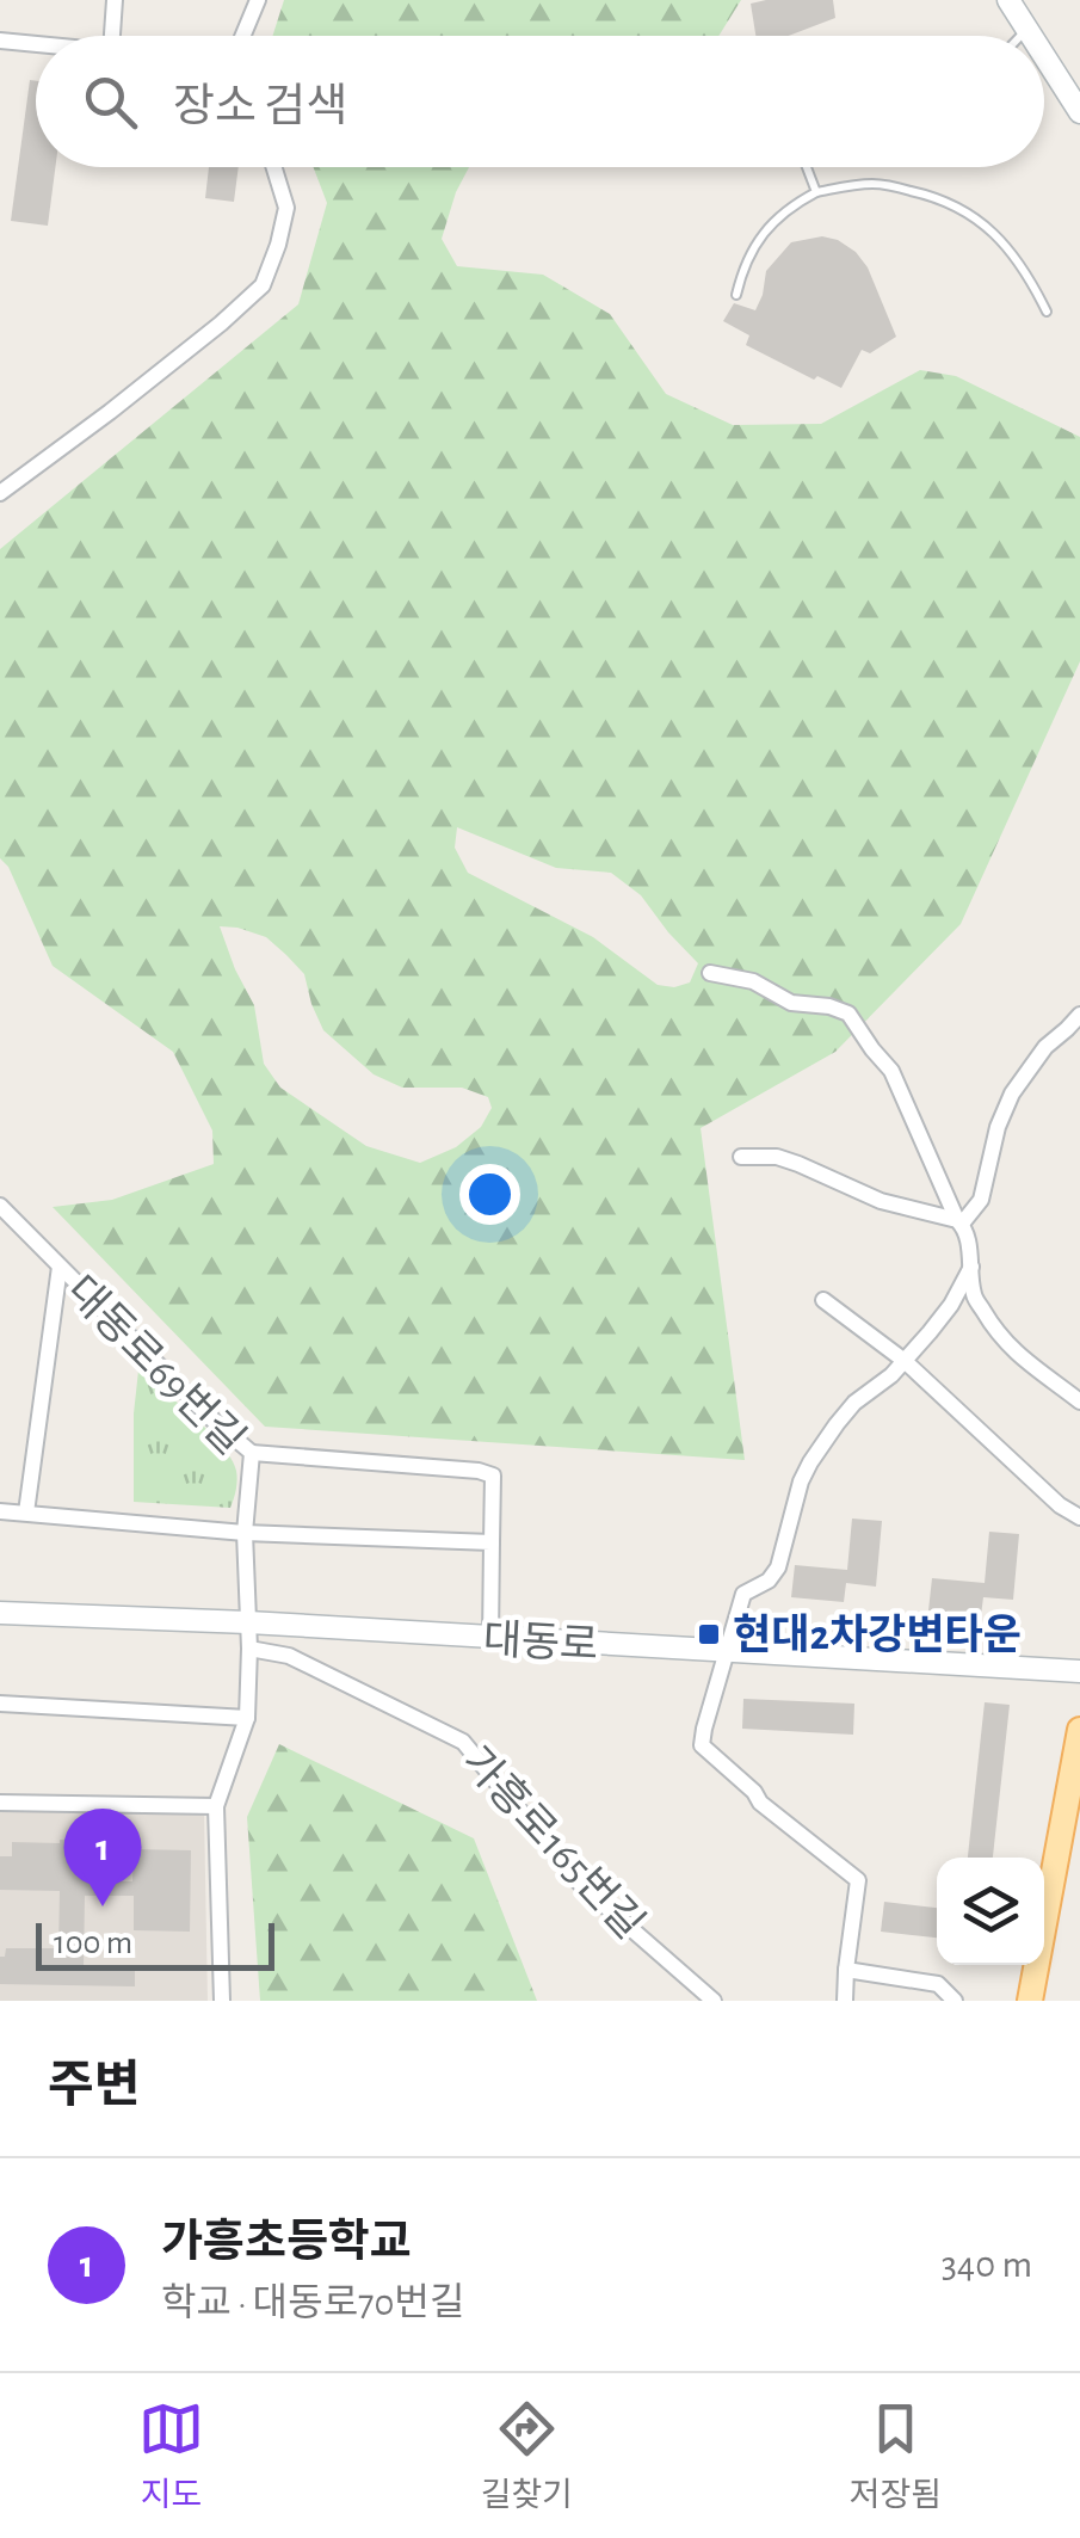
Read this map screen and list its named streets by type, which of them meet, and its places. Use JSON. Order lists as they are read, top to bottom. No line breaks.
{"streets":{"main road":["대동로"],"street":["대동로69번길","가흥로165번길"]},"crossings":[["대동로69번길","대동로"],["대동로69번길","가흥로165번길"]],"places":{"transit":["현대2차강변타운"]},"scale_bar":"100 m","page":{"search":"장소 검색","pins":"1","scale":"100 m","heading":"주변","list":[{"mark":"1","name":"가흥초등학교","note":"학교 · 대동로70번길","value":"340 m"}],"nav":["지도","길찾기","저장됨"]}}
